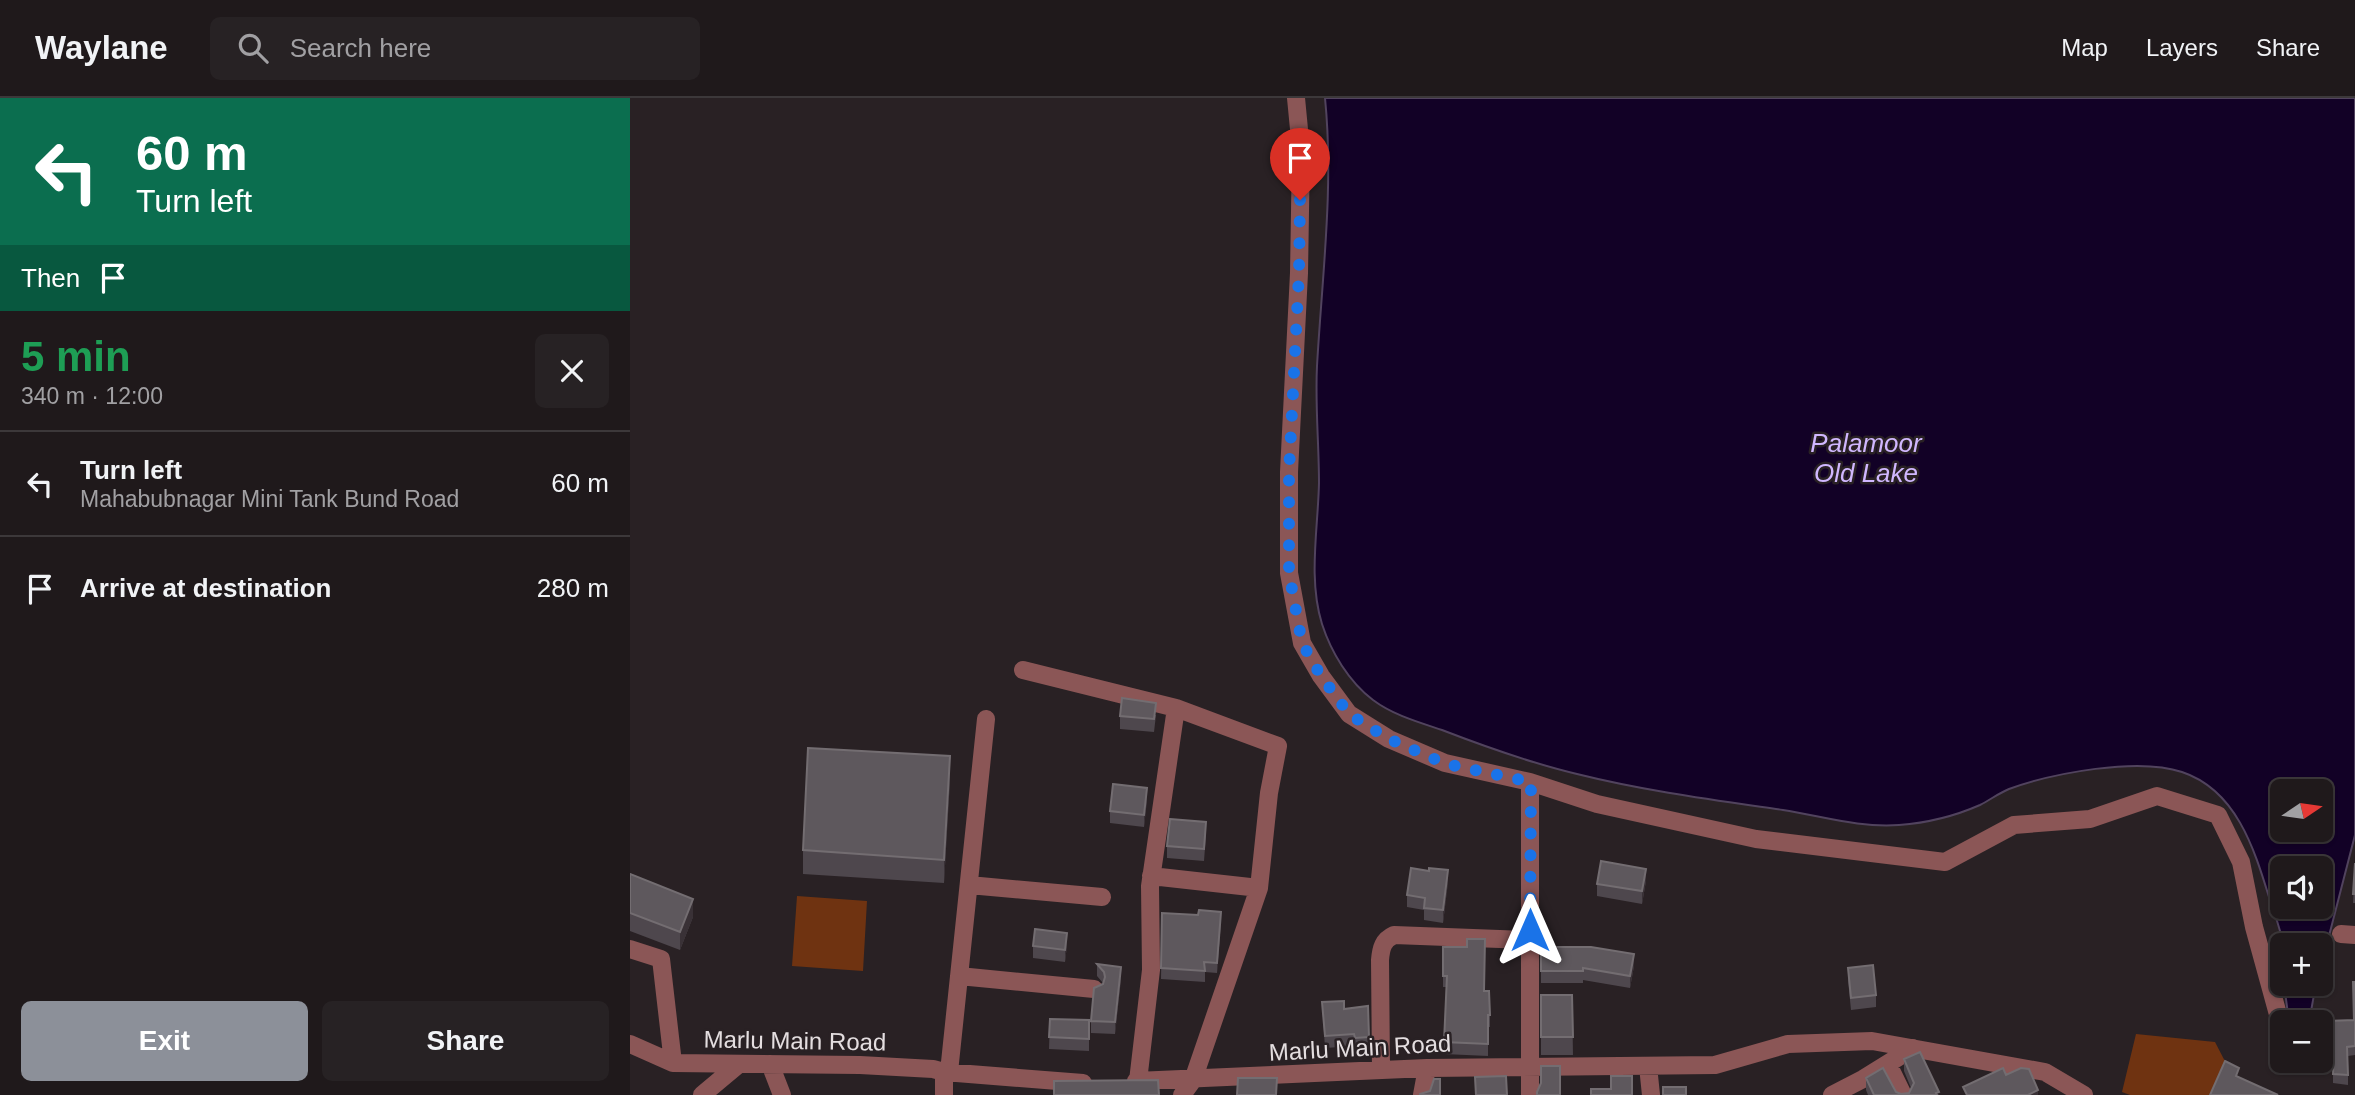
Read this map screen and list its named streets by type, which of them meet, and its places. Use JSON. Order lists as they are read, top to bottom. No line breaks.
{"streets":{"street":["Marlu Main Road"]},"water":["Palamoor Old Lake"],"north":"right","page":{"header":"Waylane","search":"Search here","nav":["Map","Layers","Share"],"turn":["60 m","Turn left"],"then":"Then","heading":["5 min","340 m · 12:00"],"list":[{"name":"Turn left","note":"Mahabubnagar Mini Tank Bund Road","value":"60 m"},{"name":"Arrive at destination","value":"280 m"}],"map_buttons":["+","−"],"buttons":["Exit","Share"]}}
